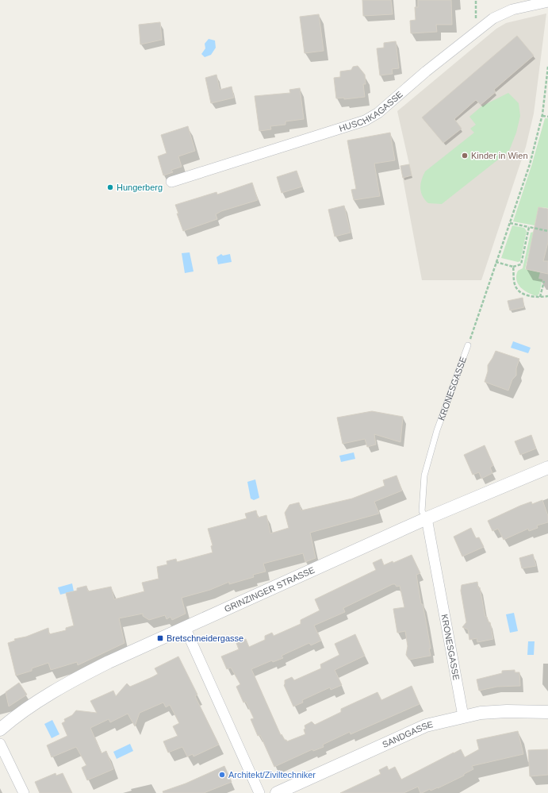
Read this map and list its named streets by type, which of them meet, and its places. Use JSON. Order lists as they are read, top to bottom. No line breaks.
{"streets":{"street":["HUSCHKAGASSE","KRONESGASSE","GRINZINGER STRASSE","SANDGASSE"]},"crossings":[["KRONESGASSE","GRINZINGER STRASSE"],["KRONESGASSE","SANDGASSE"]],"places":{"other":["Kinder in Wien","Hungerberg","Architekt/Ziviltechniker"],"transit":["Bretschneidergasse"]}}
